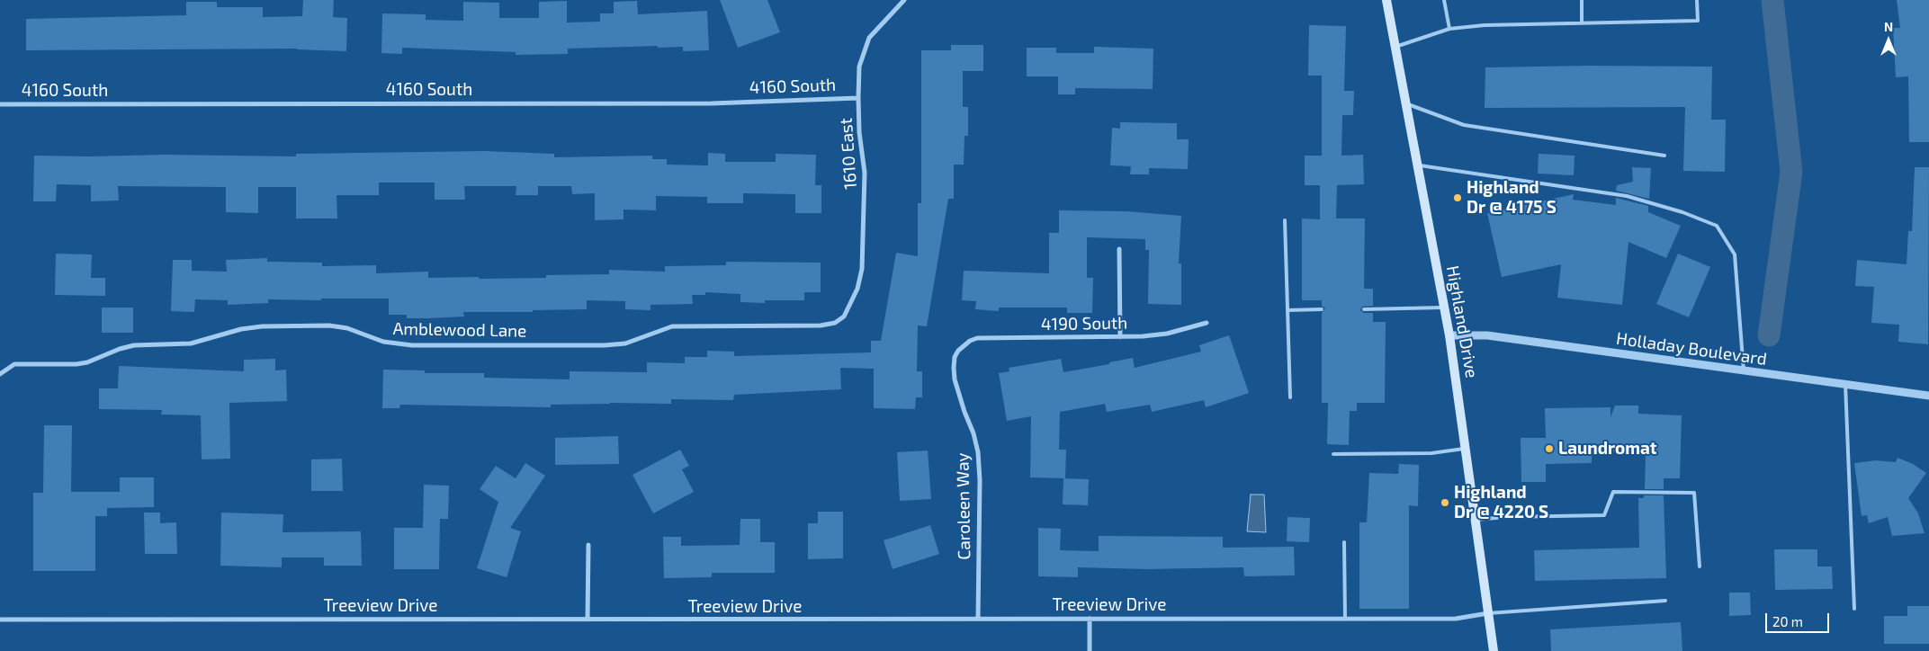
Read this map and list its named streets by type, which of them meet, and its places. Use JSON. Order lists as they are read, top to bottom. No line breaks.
{"streets":{"main road":["Highland Drive"],"street":["4160 South","1610 East","4190 South","Amblewood Lane","Holladay Boulevard","Caroleen Way","Treeview Drive"]},"crossings":[["4160 South","1610 East"],["1610 East","Amblewood Lane"],["Highland Drive","Holladay Boulevard"],["Highland Drive","Treeview Drive"],["4190 South","Caroleen Way"],["Caroleen Way","Treeview Drive"]],"places":["Highland Dr @ 4175 S","Laundromat","Highland Dr @ 4220 S"],"scale_bar":"20 m","north":"top"}
